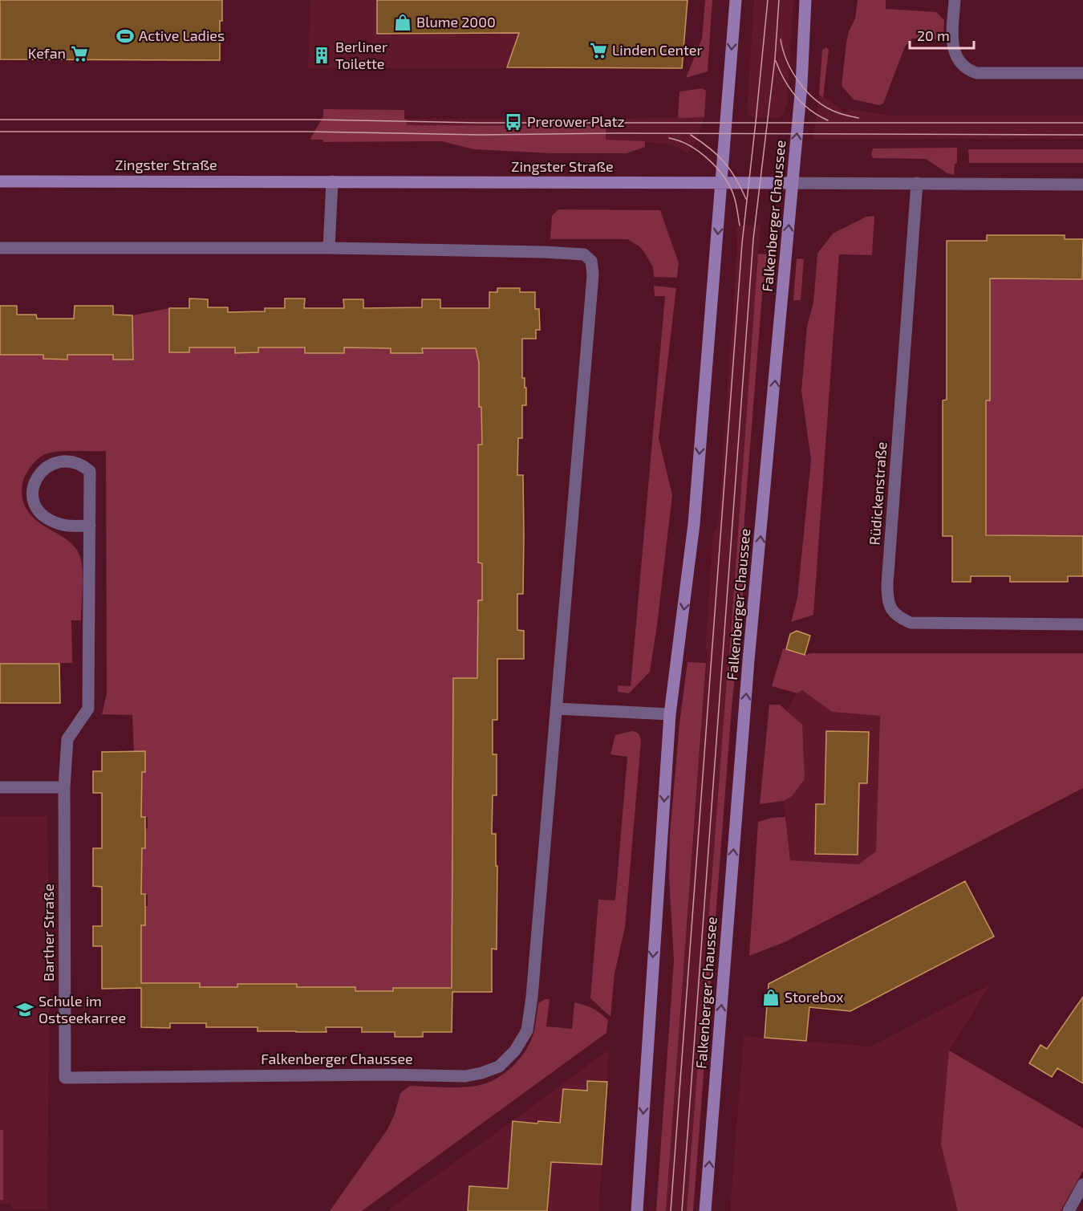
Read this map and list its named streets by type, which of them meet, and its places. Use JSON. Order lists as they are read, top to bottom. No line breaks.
{"streets":{"main road":["Zingster Straße","Falkenberger Chaussee"],"street":["Rüdickenstraße","Barther Straße"]},"crossings":[["Zingster Straße","Falkenberger Chaussee"],["Falkenberger Chaussee","Barther Straße"]],"places":{"shop":["Blume 2000","Storebox"],"sports":["Active Ladies"],"supermarket":["Linden Center","Kefan"],"building":["Berliner Toilette"],"bus stop":["Prerower Platz"],"school or university":["Schule im Ostseekarree"]},"scale_bar":"20 m"}
